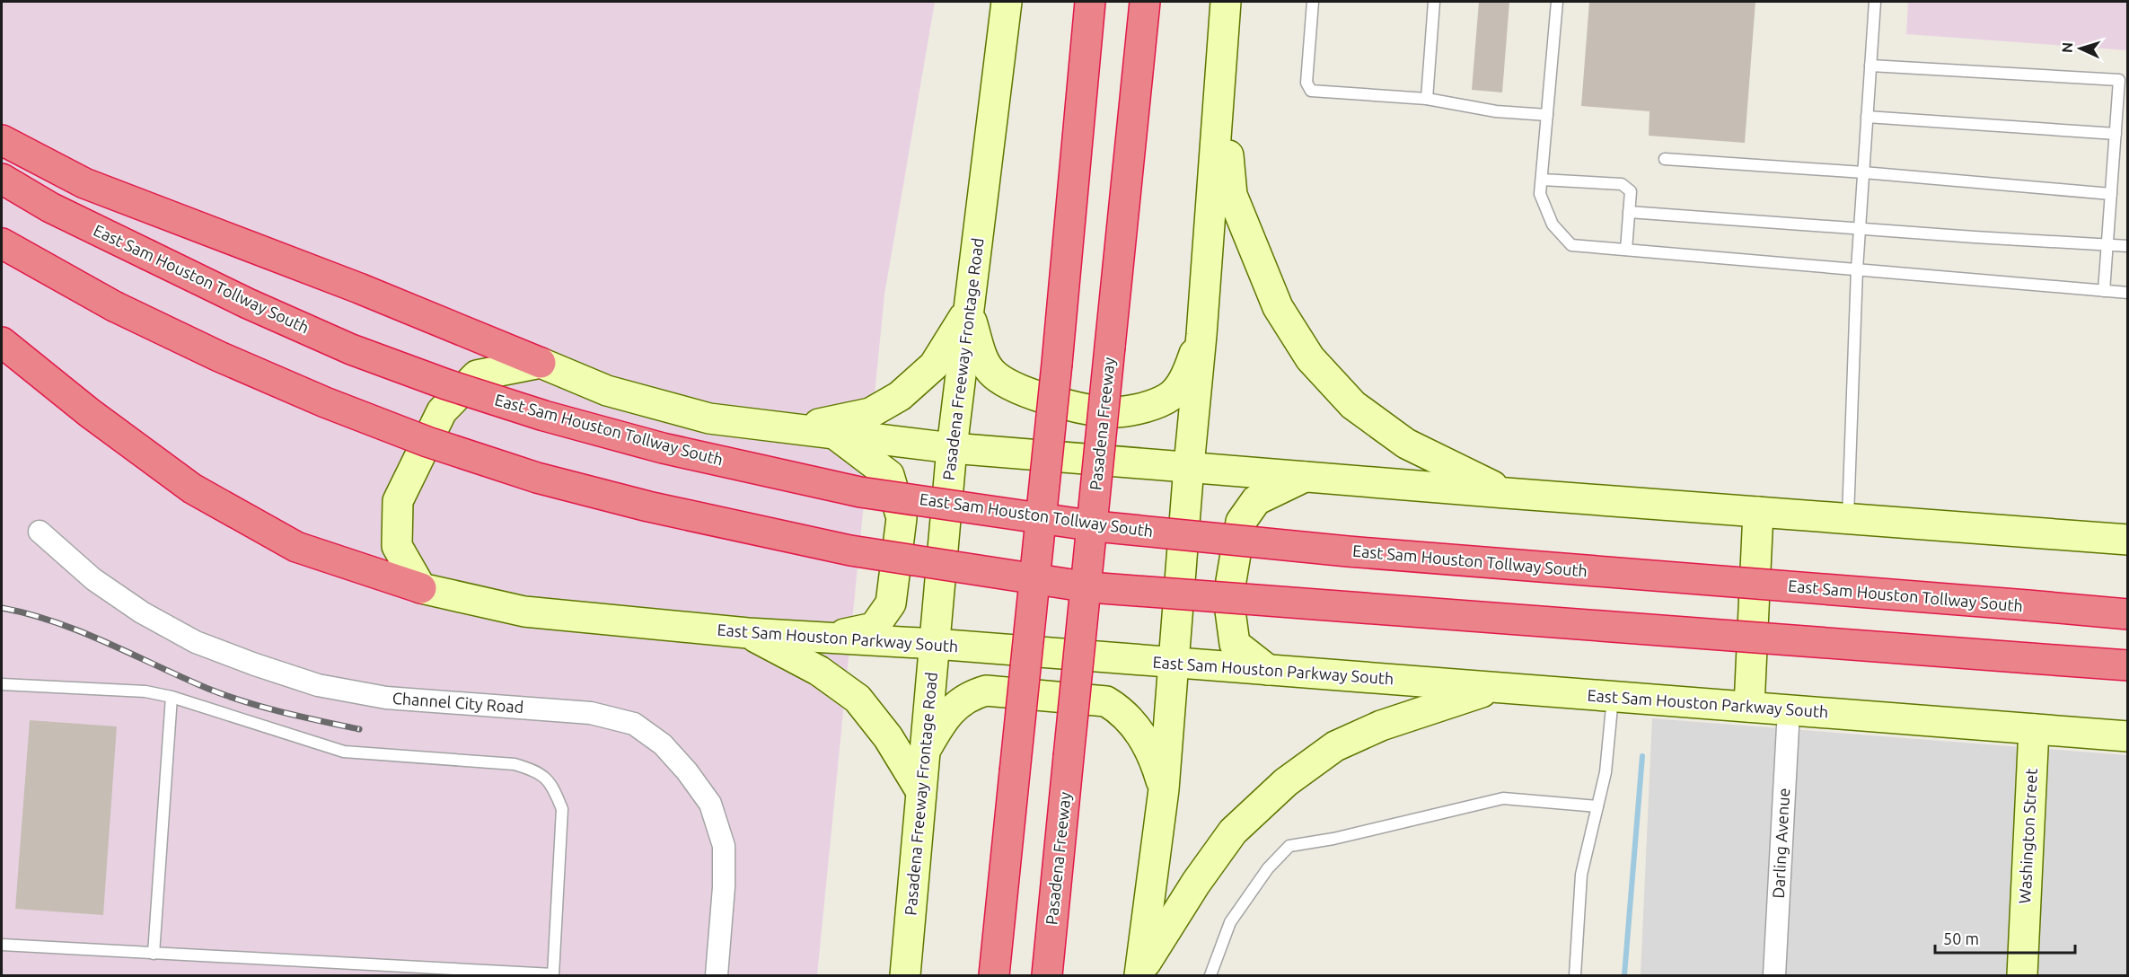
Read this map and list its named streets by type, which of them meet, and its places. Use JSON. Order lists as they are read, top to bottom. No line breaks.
{"streets":{"highway":["East Sam Houston Tollway South","Pasadena Freeway"],"main road":["Pasadena Freeway Frontage Road","East Sam Houston Parkway South","Washington Street"],"street":["Channel City Road","Darling Avenue"]},"crossings":[["Pasadena Freeway Frontage Road","East Sam Houston Parkway South"],["East Sam Houston Parkway South","Washington Street"],["East Sam Houston Parkway South","Darling Avenue"]],"scale_bar":"50 m","north":"left"}
